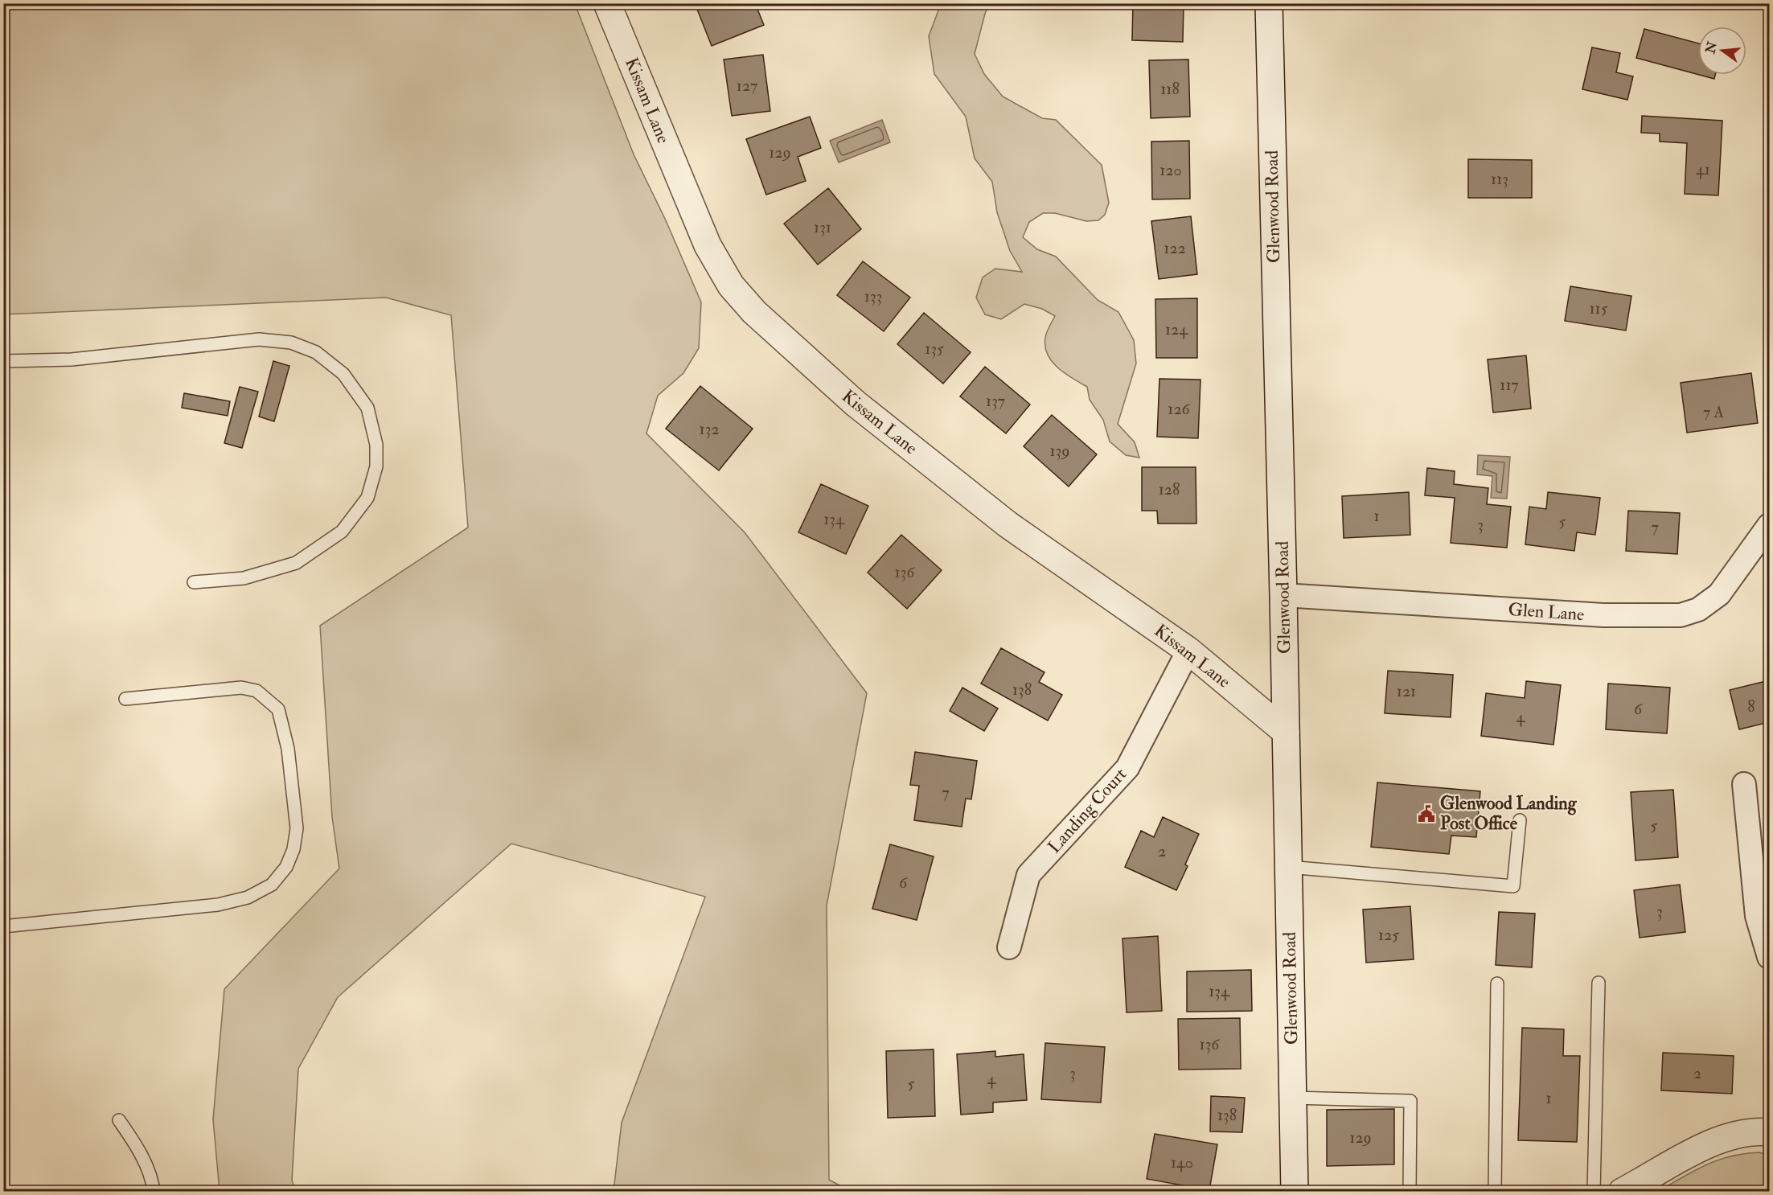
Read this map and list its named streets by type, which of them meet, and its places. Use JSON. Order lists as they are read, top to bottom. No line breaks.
{"streets":{"main road":["Kissam Lane","Glenwood Road"],"street":["Glen Lane","Landing Court"]},"crossings":[["Kissam Lane","Glenwood Road"],["Kissam Lane","Landing Court"],["Glenwood Road","Glen Lane"]],"places":{"public building":["Glenwood Landing Post Office"]},"house_numbers":["127","118","129","41","120","113","131","122","133","115","124","135","117","137","126","7 A","132","139","128","1","134","5","3","7","136","138","121","8","6","4","7","5","2","6","3","125","134","136","3","2","4","5","1","138","129","140"],"north":"left"}
